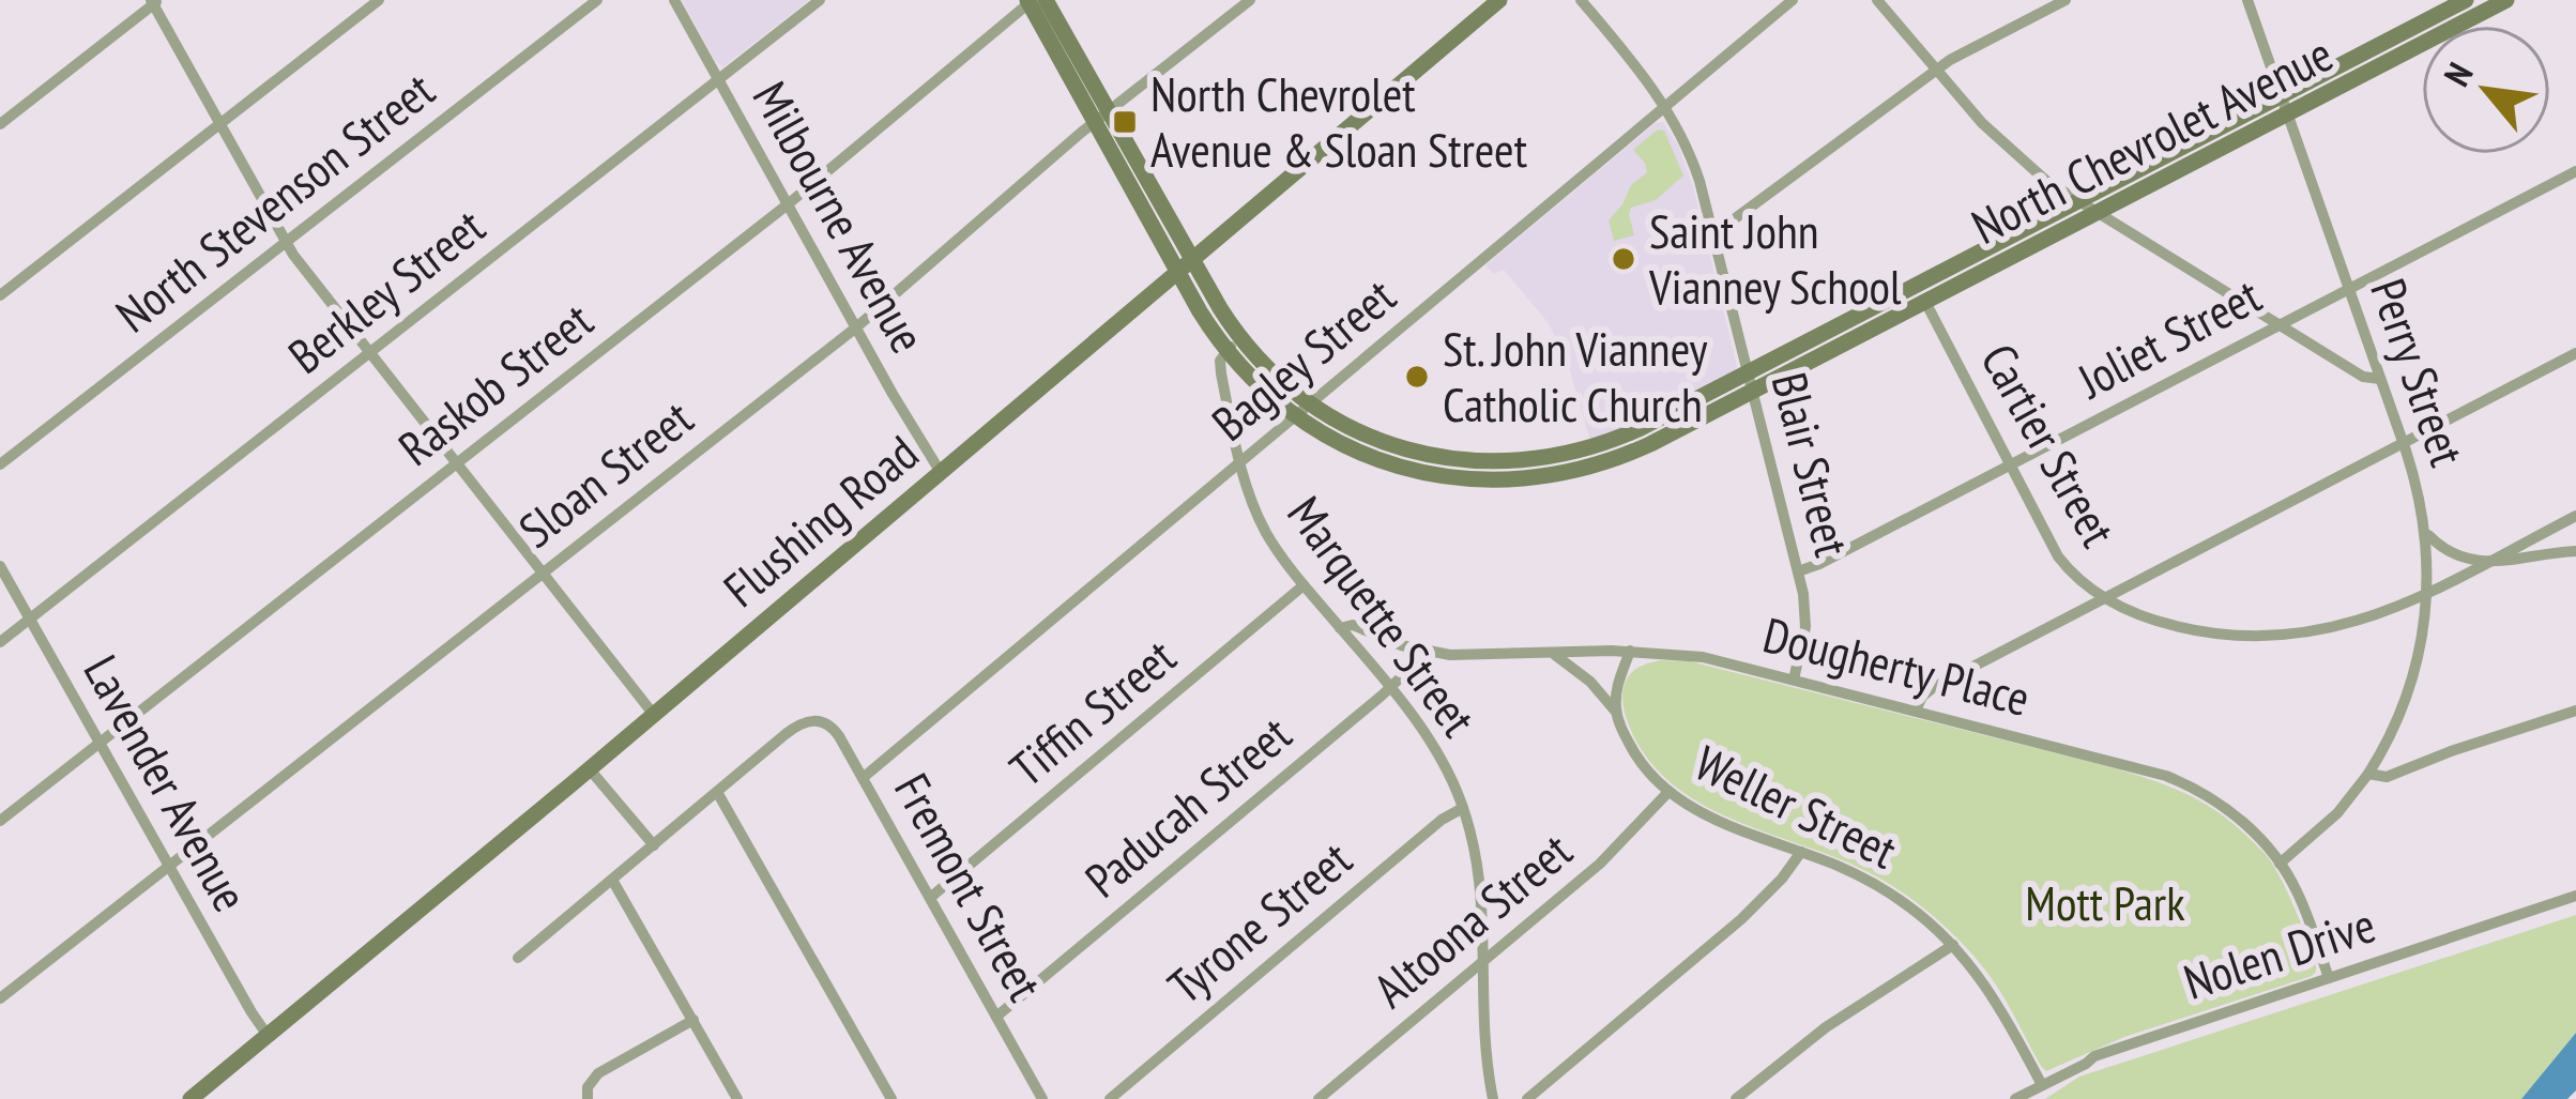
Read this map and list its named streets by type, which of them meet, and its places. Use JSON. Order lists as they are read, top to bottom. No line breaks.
{"streets":{"street":["North Chevrolet Avenue","North Stevenson Street","Milbourne Avenue","Berkley Street","Joliet Street","Bagley Street","Perry Street","Raskob Street","Cartier Street","Blair Street","Sloan Street","Flushing Road","Marquette Street","Dougherty Place","Tiffin Street","Lavender Avenue","Paducah Street","Weller Street","Fremont Street","Altoona Street","Tyrone Street","Nolen Drive"]},"crossings":[["North Chevrolet Avenue","Bagley Street"],["North Chevrolet Avenue","Perry Street"],["North Chevrolet Avenue","Raskob Street"],["North Chevrolet Avenue","Cartier Street"],["North Chevrolet Avenue","Blair Street"],["North Chevrolet Avenue","Sloan Street"],["North Chevrolet Avenue","Flushing Road"],["North Chevrolet Avenue","Marquette Street"],["Milbourne Avenue","Berkley Street"],["Milbourne Avenue","Raskob Street"],["Milbourne Avenue","Sloan Street"],["Milbourne Avenue","Flushing Road"],["Berkley Street","Lavender Avenue"],["Joliet Street","Perry Street"],["Joliet Street","Cartier Street"],["Joliet Street","Blair Street"],["Bagley Street","Blair Street"],["Bagley Street","Marquette Street"],["Bagley Street","Fremont Street"],["Perry Street","Cartier Street"],["Perry Street","Dougherty Place"],["Raskob Street","Lavender Avenue"],["Blair Street","Dougherty Place"],["Sloan Street","Lavender Avenue"],["Flushing Road","Lavender Avenue"],["Marquette Street","Dougherty Place"],["Marquette Street","Tiffin Street"],["Marquette Street","Paducah Street"],["Marquette Street","Altoona Street"],["Marquette Street","Tyrone Street"],["Dougherty Place","Paducah Street"],["Dougherty Place","Weller Street"],["Dougherty Place","Nolen Drive"],["Tiffin Street","Fremont Street"],["Paducah Street","Fremont Street"],["Weller Street","Altoona Street"],["Weller Street","Nolen Drive"]],"parks":["Mott Park"],"places":{"transit":["North Chevrolet Avenue & Sloan Street"],"other":["Saint John Vianney School","St. John Vianney Catholic Church"]},"north":"top left"}
